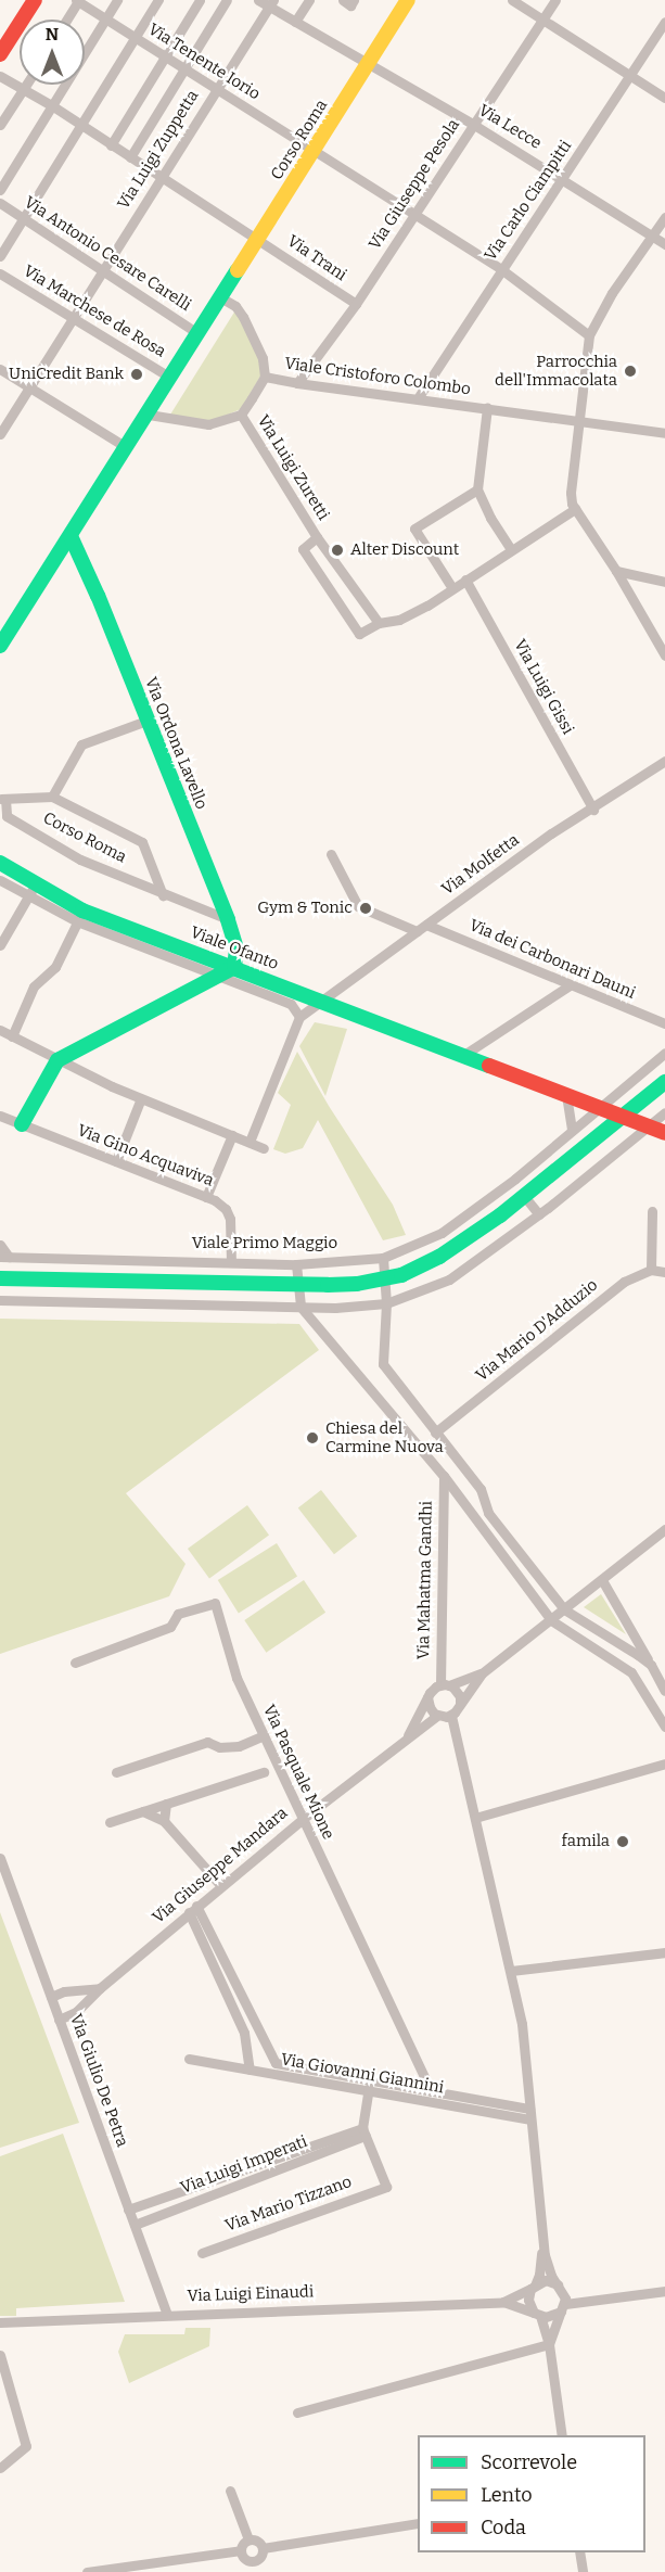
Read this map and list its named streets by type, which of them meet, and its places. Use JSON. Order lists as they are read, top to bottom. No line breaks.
{"streets":{"street":["Via Tenente Iorio","Via Lecce","Corso Roma","Via Luigi Zuppetta","Via Giuseppe Pesola","Via Carlo Ciampitti","Via Antonio Cesare Carelli","Via Trani","Via Marchese de Rosa","Viale Cristoforo Colombo","Via Luigi Zuretti","Via Luigi Gissi","Via Ordona Lavello","Via Molfetta","Viale Ofanto","Via dei Carbonari Dauni","Via Gino Acquaviva","Viale Primo Maggio","Via Mario D'Adduzio","Via Mahatma Gandhi","Via Pasquale Mione","Via Giuseppe Mandara","Via Giovanni Giannini","Via Giulio De Petra","Via Luigi Imperati","Via Mario Tizzano","Via Luigi Einaudi"]},"crossings":[["Via Tenente Iorio","Corso Roma"],["Via Tenente Iorio","Via Luigi Zuppetta"],["Via Tenente Iorio","Via Giuseppe Pesola"],["Via Tenente Iorio","Via Carlo Ciampitti"],["Via Lecce","Corso Roma"],["Via Lecce","Via Luigi Zuppetta"],["Via Lecce","Via Giuseppe Pesola"],["Via Lecce","Via Carlo Ciampitti"],["Corso Roma","Via Antonio Cesare Carelli"],["Corso Roma","Via Trani"],["Corso Roma","Via Marchese de Rosa"],["Corso Roma","Via Ordona Lavello"],["Via Luigi Zuppetta","Via Antonio Cesare Carelli"],["Via Luigi Zuppetta","Via Trani"],["Via Luigi Zuppetta","Via Marchese de Rosa"],["Via Giuseppe Pesola","Via Trani"],["Via Giuseppe Pesola","Viale Cristoforo Colombo"],["Via Carlo Ciampitti","Viale Cristoforo Colombo"],["Via Luigi Gissi","Via Molfetta"],["Via Ordona Lavello","Viale Ofanto"],["Via Molfetta","Viale Ofanto"],["Via Molfetta","Via dei Carbonari Dauni"],["Viale Ofanto","Viale Primo Maggio"],["Via Gino Acquaviva","Viale Primo Maggio"],["Via Mahatma Gandhi","Via Giuseppe Mandara"],["Via Pasquale Mione","Via Giuseppe Mandara"],["Via Pasquale Mione","Via Giovanni Giannini"],["Via Giuseppe Mandara","Via Giovanni Giannini"],["Via Giuseppe Mandara","Via Giulio De Petra"],["Via Giulio De Petra","Via Luigi Imperati"],["Via Giulio De Petra","Via Luigi Einaudi"],["Via Luigi Imperati","Via Mario Tizzano"]],"places":["Parrocchia dell'Immacolata","UniCredit Bank","Alter Discount","Gym & Tonic","Chiesa del Carmine Nuova","famila"],"legend":["Scorrevole","Lento","Coda"],"north":"top"}
